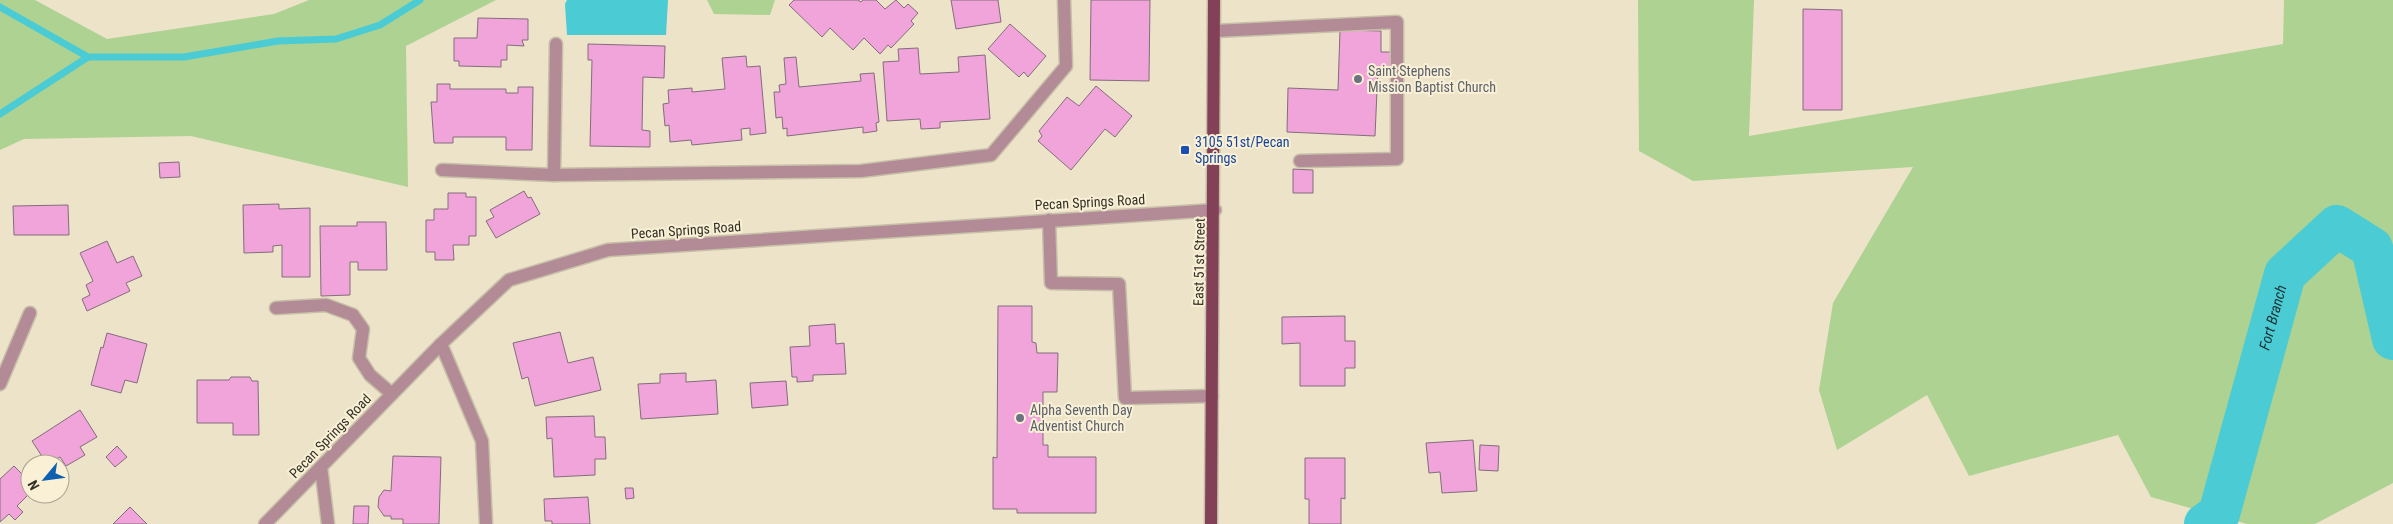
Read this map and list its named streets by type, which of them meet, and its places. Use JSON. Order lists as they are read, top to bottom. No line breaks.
{"streets":{"main road":["East 51st Street"],"street":["Pecan Springs Road"]},"crossings":[["Pecan Springs Road","East 51st Street"]],"water":["Fort Branch"],"places":{"other":["Saint Stephens Mission Baptist Church","Alpha Seventh Day Adventist Church"],"transit":["3105 51st/Pecan Springs"]},"north":"bottom left"}
